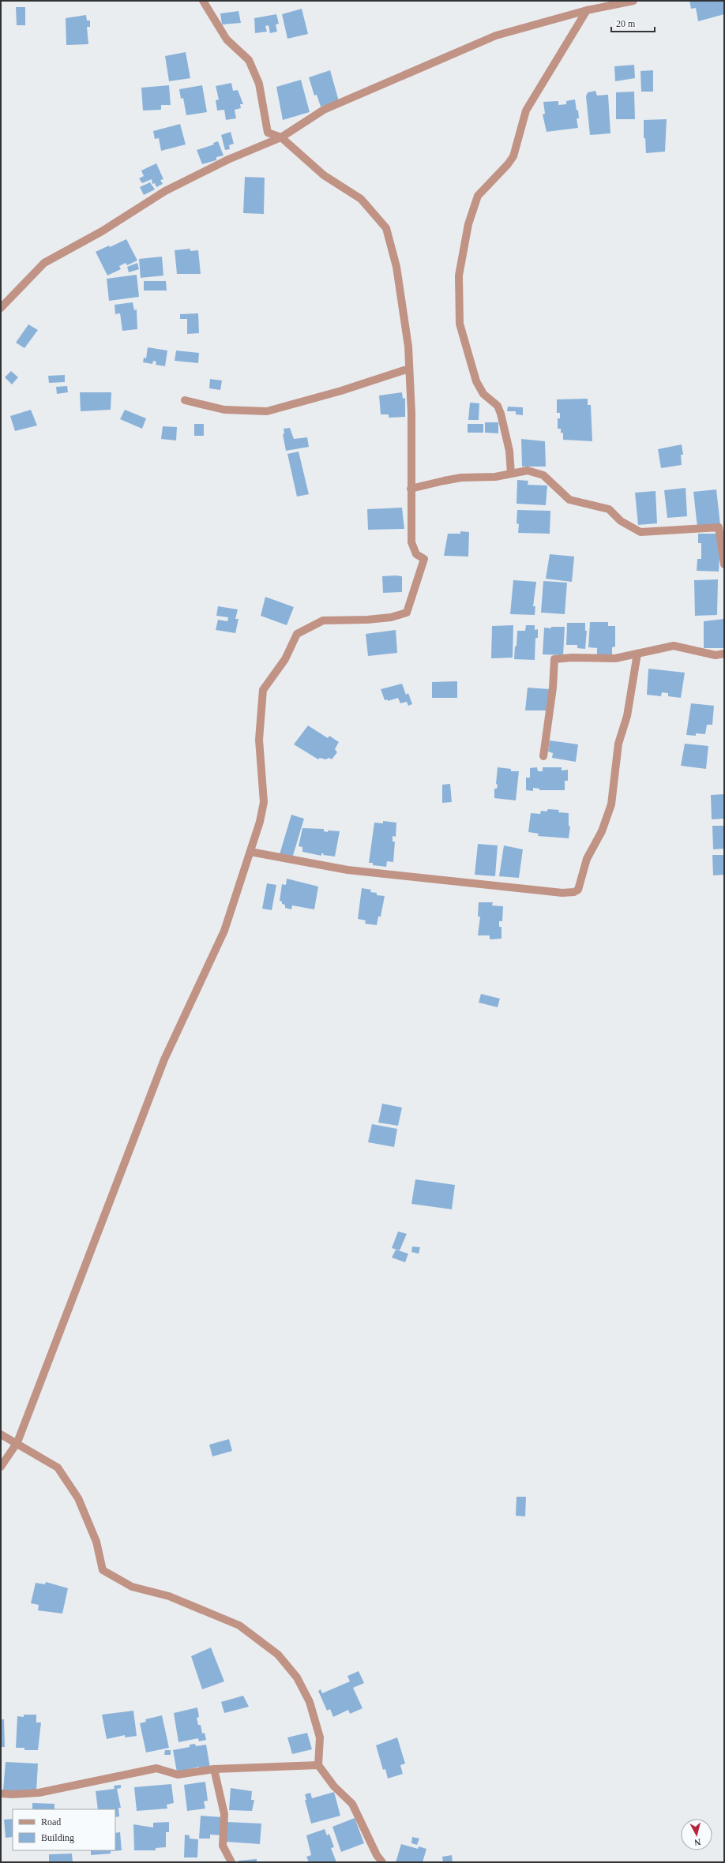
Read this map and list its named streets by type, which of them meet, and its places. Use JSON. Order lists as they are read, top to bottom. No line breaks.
{"legend":["Road","Building"],"scale_bar":"20 m","north":"bottom"}
